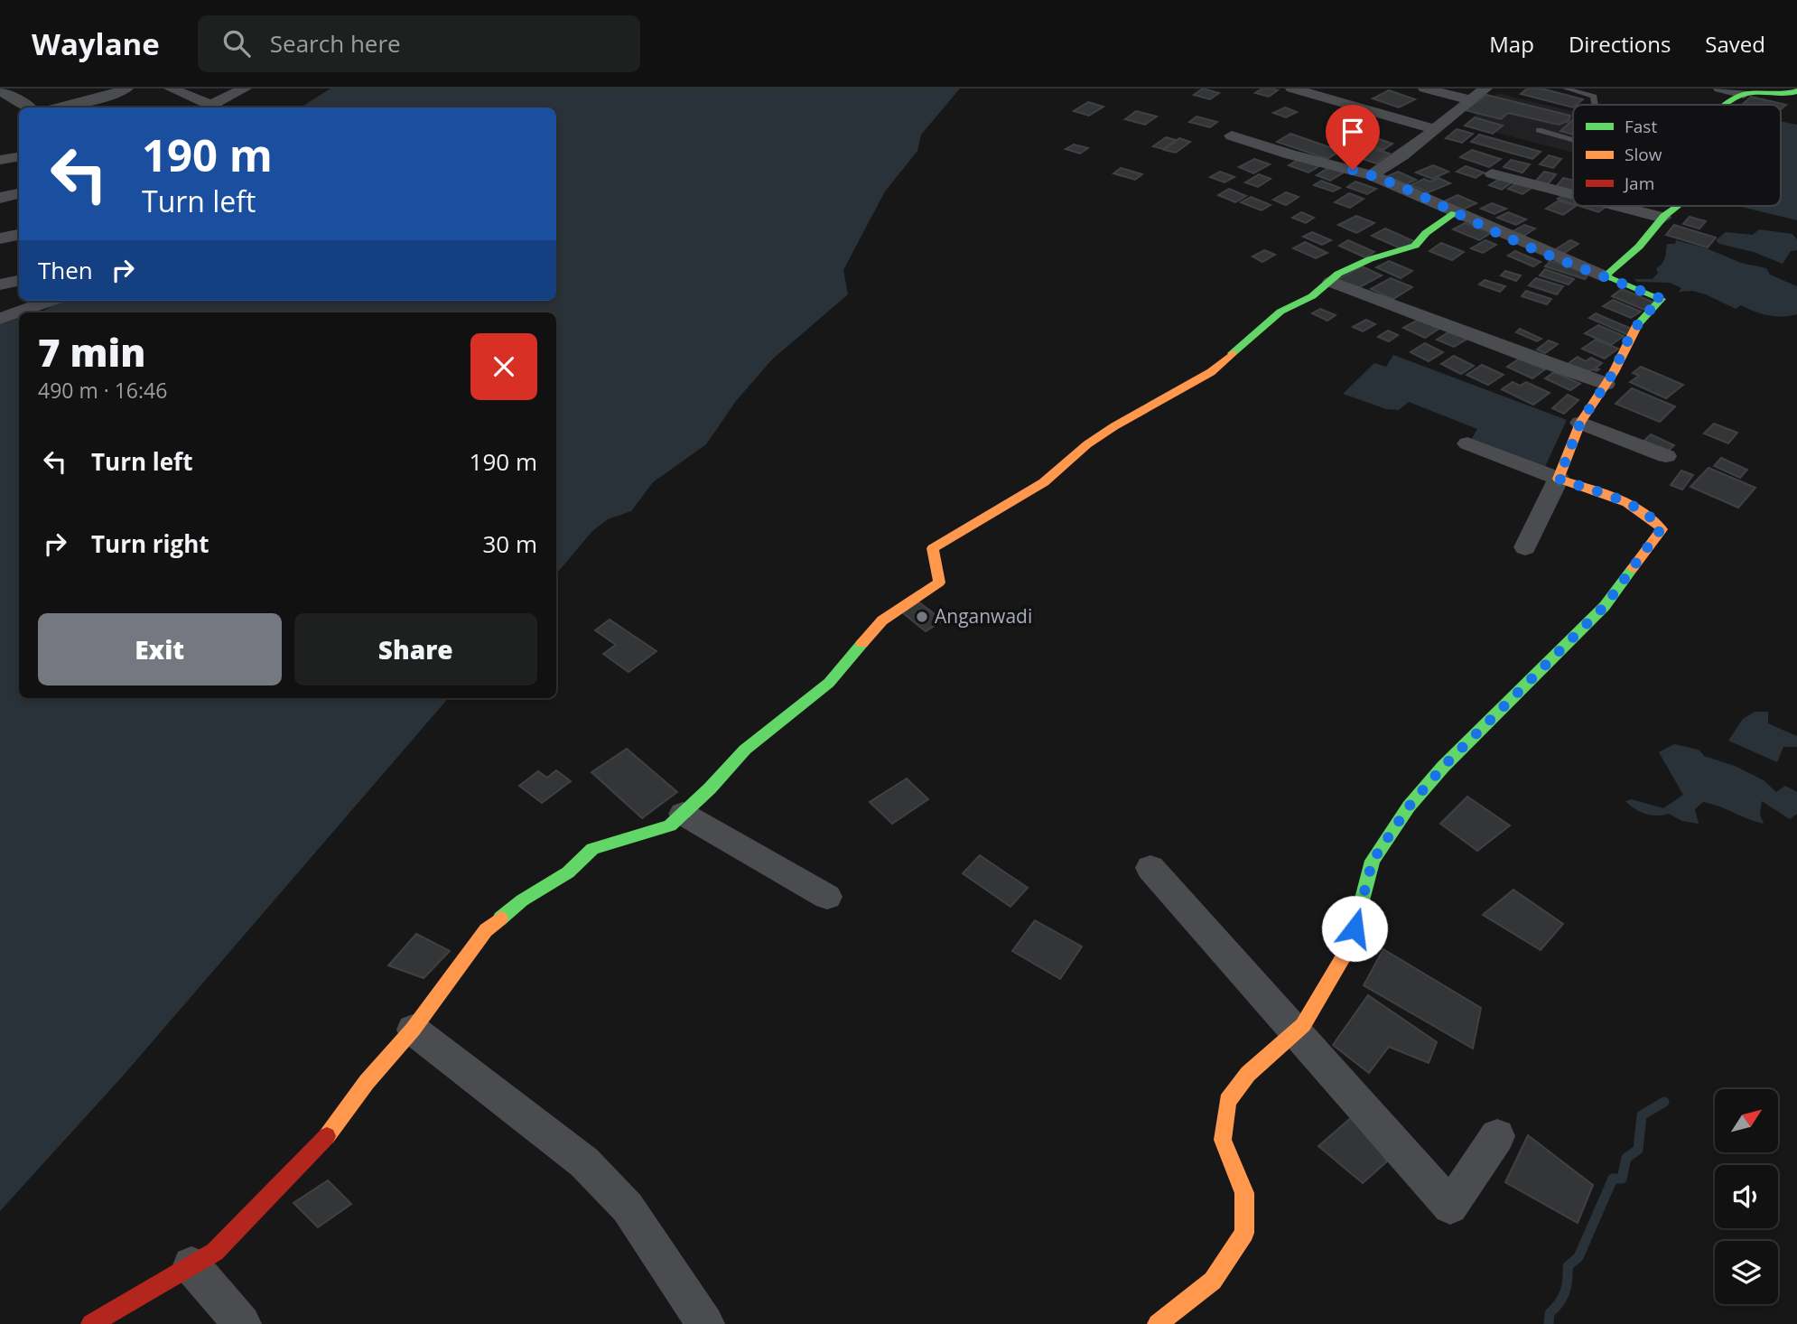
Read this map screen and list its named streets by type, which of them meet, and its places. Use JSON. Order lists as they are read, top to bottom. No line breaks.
{"places":["Anganwadi"],"legend":["Fast","Slow","Jam"],"north":"top right","page":{"header":"Waylane","search":"Search here","nav":["Map","Directions","Saved"],"turn":["190 m","Turn left"],"then":"Then","heading":["7 min","490 m · 16:46"],"list":[{"name":"Turn left","value":"190 m"},{"name":"Turn right","value":"30 m"}],"buttons":["Exit","Share"]}}
